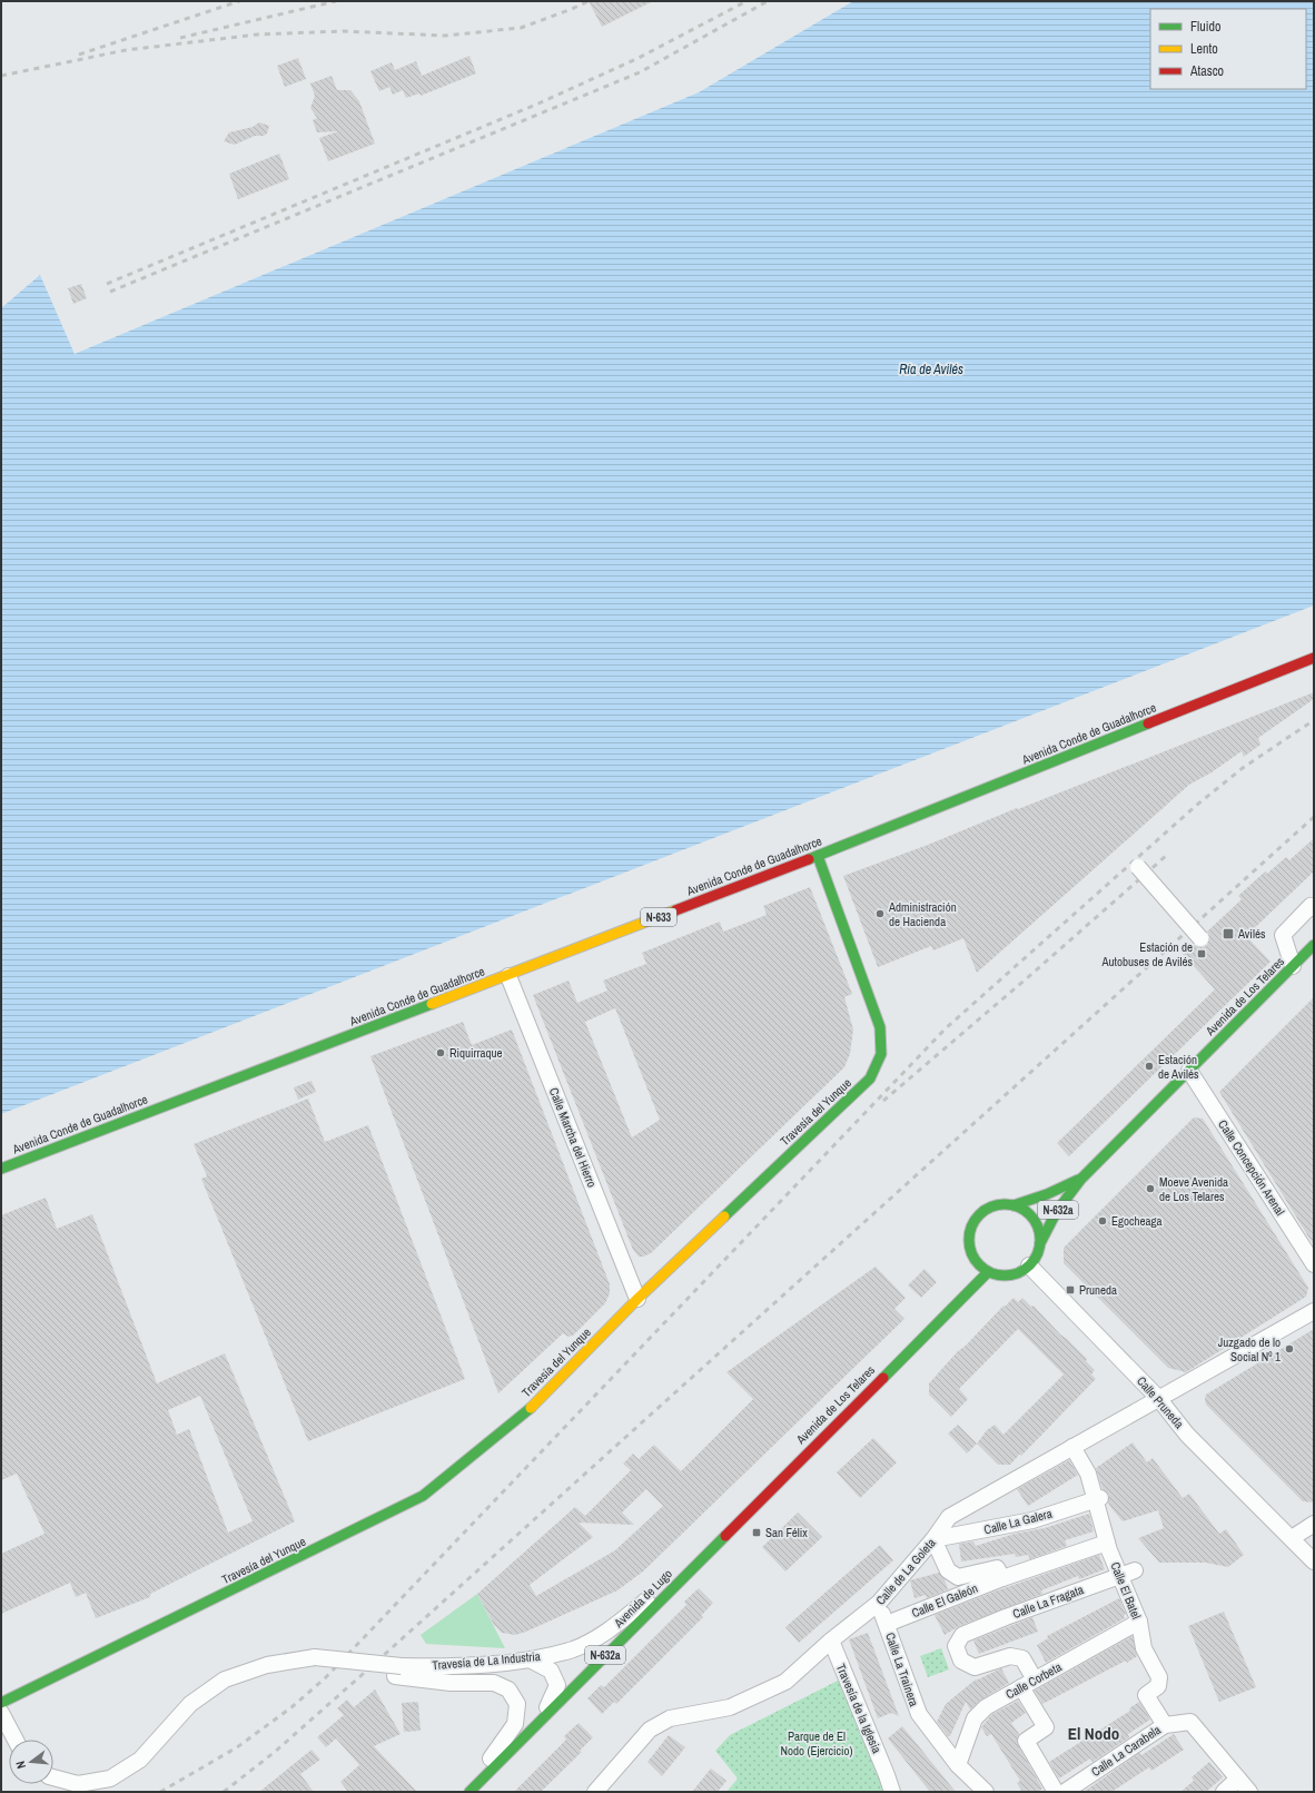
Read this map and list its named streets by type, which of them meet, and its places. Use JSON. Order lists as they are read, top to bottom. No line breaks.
{"streets":{"main road":["Avenida Conde de Guadalhorce","N-633","Avenida de Los Telares","Travesía del Yunque","N-632a","Avenida de Lugo"],"street":["Calle Marcha del Hierro","Calle Concepción Arenal","Calle Pruneda","Calle La Galera","Calle de La Goleta","Calle El Batel","Calle El Galeón","Calle La Fragata","Travesía de La Industria","Calle La Trainera","Calle Corbeta","Travesía de la Iglesia","Calle La Carabela"]},"crossings":[["Avenida Conde de Guadalhorce","Travesía del Yunque"],["Avenida Conde de Guadalhorce","Calle Marcha del Hierro"],["Avenida de Los Telares","Calle Concepción Arenal"],["Avenida de Los Telares","N-632a"],["Avenida de Los Telares","Calle Pruneda"],["Avenida de Los Telares","Avenida de Lugo"],["Avenida de Los Telares","Travesía de La Industria"],["Travesía del Yunque","Calle Marcha del Hierro"],["N-632a","Calle Pruneda"],["Calle Pruneda","Calle de La Goleta"],["Calle La Galera","Calle de La Goleta"],["Calle La Galera","Calle El Batel"],["Calle La Galera","Calle El Galeón"],["Calle de La Goleta","Calle El Batel"],["Calle de La Goleta","Calle El Galeón"],["Calle de La Goleta","Calle La Trainera"],["Calle de La Goleta","Travesía de la Iglesia"],["Calle El Batel","Calle El Galeón"],["Calle El Batel","Calle La Fragata"],["Calle El Batel","Calle Corbeta"],["Calle El Batel","Calle La Carabela"],["Avenida de Lugo","Travesía de La Industria"],["Calle El Galeón","Calle La Trainera"],["Calle La Fragata","Calle Corbeta"],["Calle La Trainera","Calle Corbeta"]],"districts":["El Nodo"],"water":["Ría de Avilés"],"parks":["Parque de El Nodo (Ejercicio)"],"places":{"other":["Administración de Hacienda","Riquirraque","Estación de Avilés","Moeve Avenida de Los Telares","Egocheaga","Juzgado de lo Social Nº 1"],"transit":["Avilés","Estación de Autobuses de Avilés","Pruneda","San Félix"]},"legend":["Fluido","Lento","Atasco"],"north":"left"}
